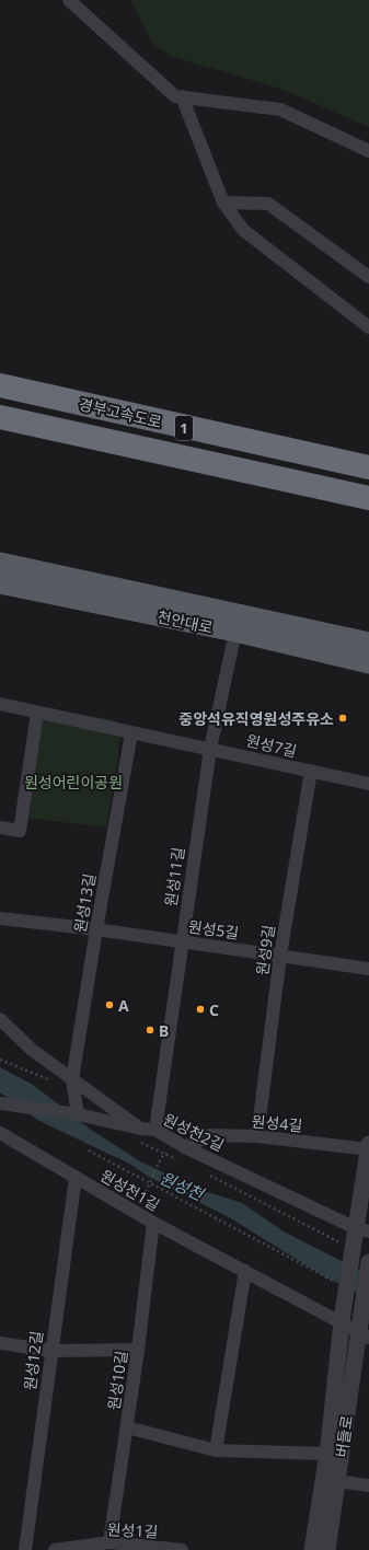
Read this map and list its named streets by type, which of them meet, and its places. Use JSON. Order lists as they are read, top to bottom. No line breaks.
{"streets":{"highway":["경부고속도로","1"],"main road":["천안대로"],"street":["원성7길","원성11길","원성13길","원성5길","원성9길","원성4길","원성천2길","원성천1길","원성12길","원성10길","버들로","원성1길"]},"crossings":[["천안대로","원성11길"],["원성7길","원성11길"],["원성7길","원성13길"],["원성7길","원성9길"],["원성11길","원성5길"],["원성11길","원성천2길"],["원성13길","원성5길"],["원성13길","원성천2길"],["원성5길","원성9길"],["원성9길","원성4길"],["원성4길","원성천2길"],["원성천2길","버들로"],["원성천1길","원성12길"],["원성천1길","원성10길"],["원성천1길","버들로"],["원성10길","버들로"],["원성10길","원성1길"]],"water":["원성천"],"parks":["원성어린이공원"],"places":["중앙석유직영원성주유소","A","C","B"]}
